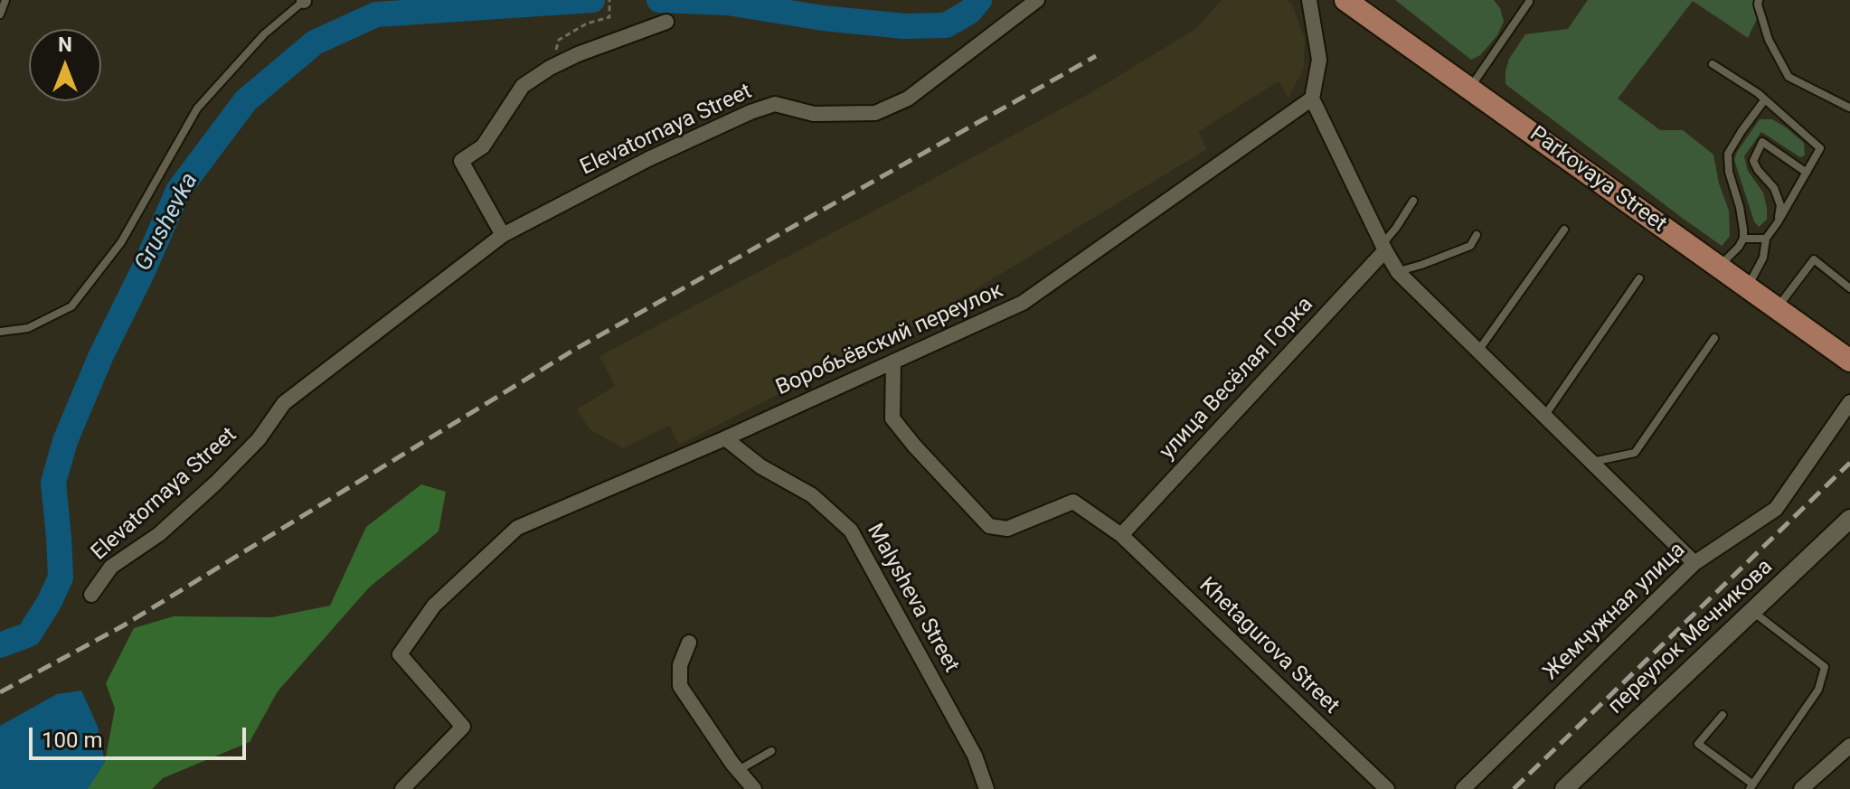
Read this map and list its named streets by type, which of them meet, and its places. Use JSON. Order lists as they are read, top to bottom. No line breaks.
{"streets":{"main road":["Parkovaya Street"],"street":["Elevatornaya Street","Воробьёвский переулок","улица Весёлая Горка","Malysheva Street","Жемчужная улица","переулок Мечникова","Khetagurova Street"]},"crossings":[["Воробьёвский переулок","Malysheva Street"],["Воробьёвский переулок","Khetagurova Street"],["улица Весёлая Горка","Khetagurova Street"]],"water":["Grushevka"],"scale_bar":"100 m","north":"top"}
